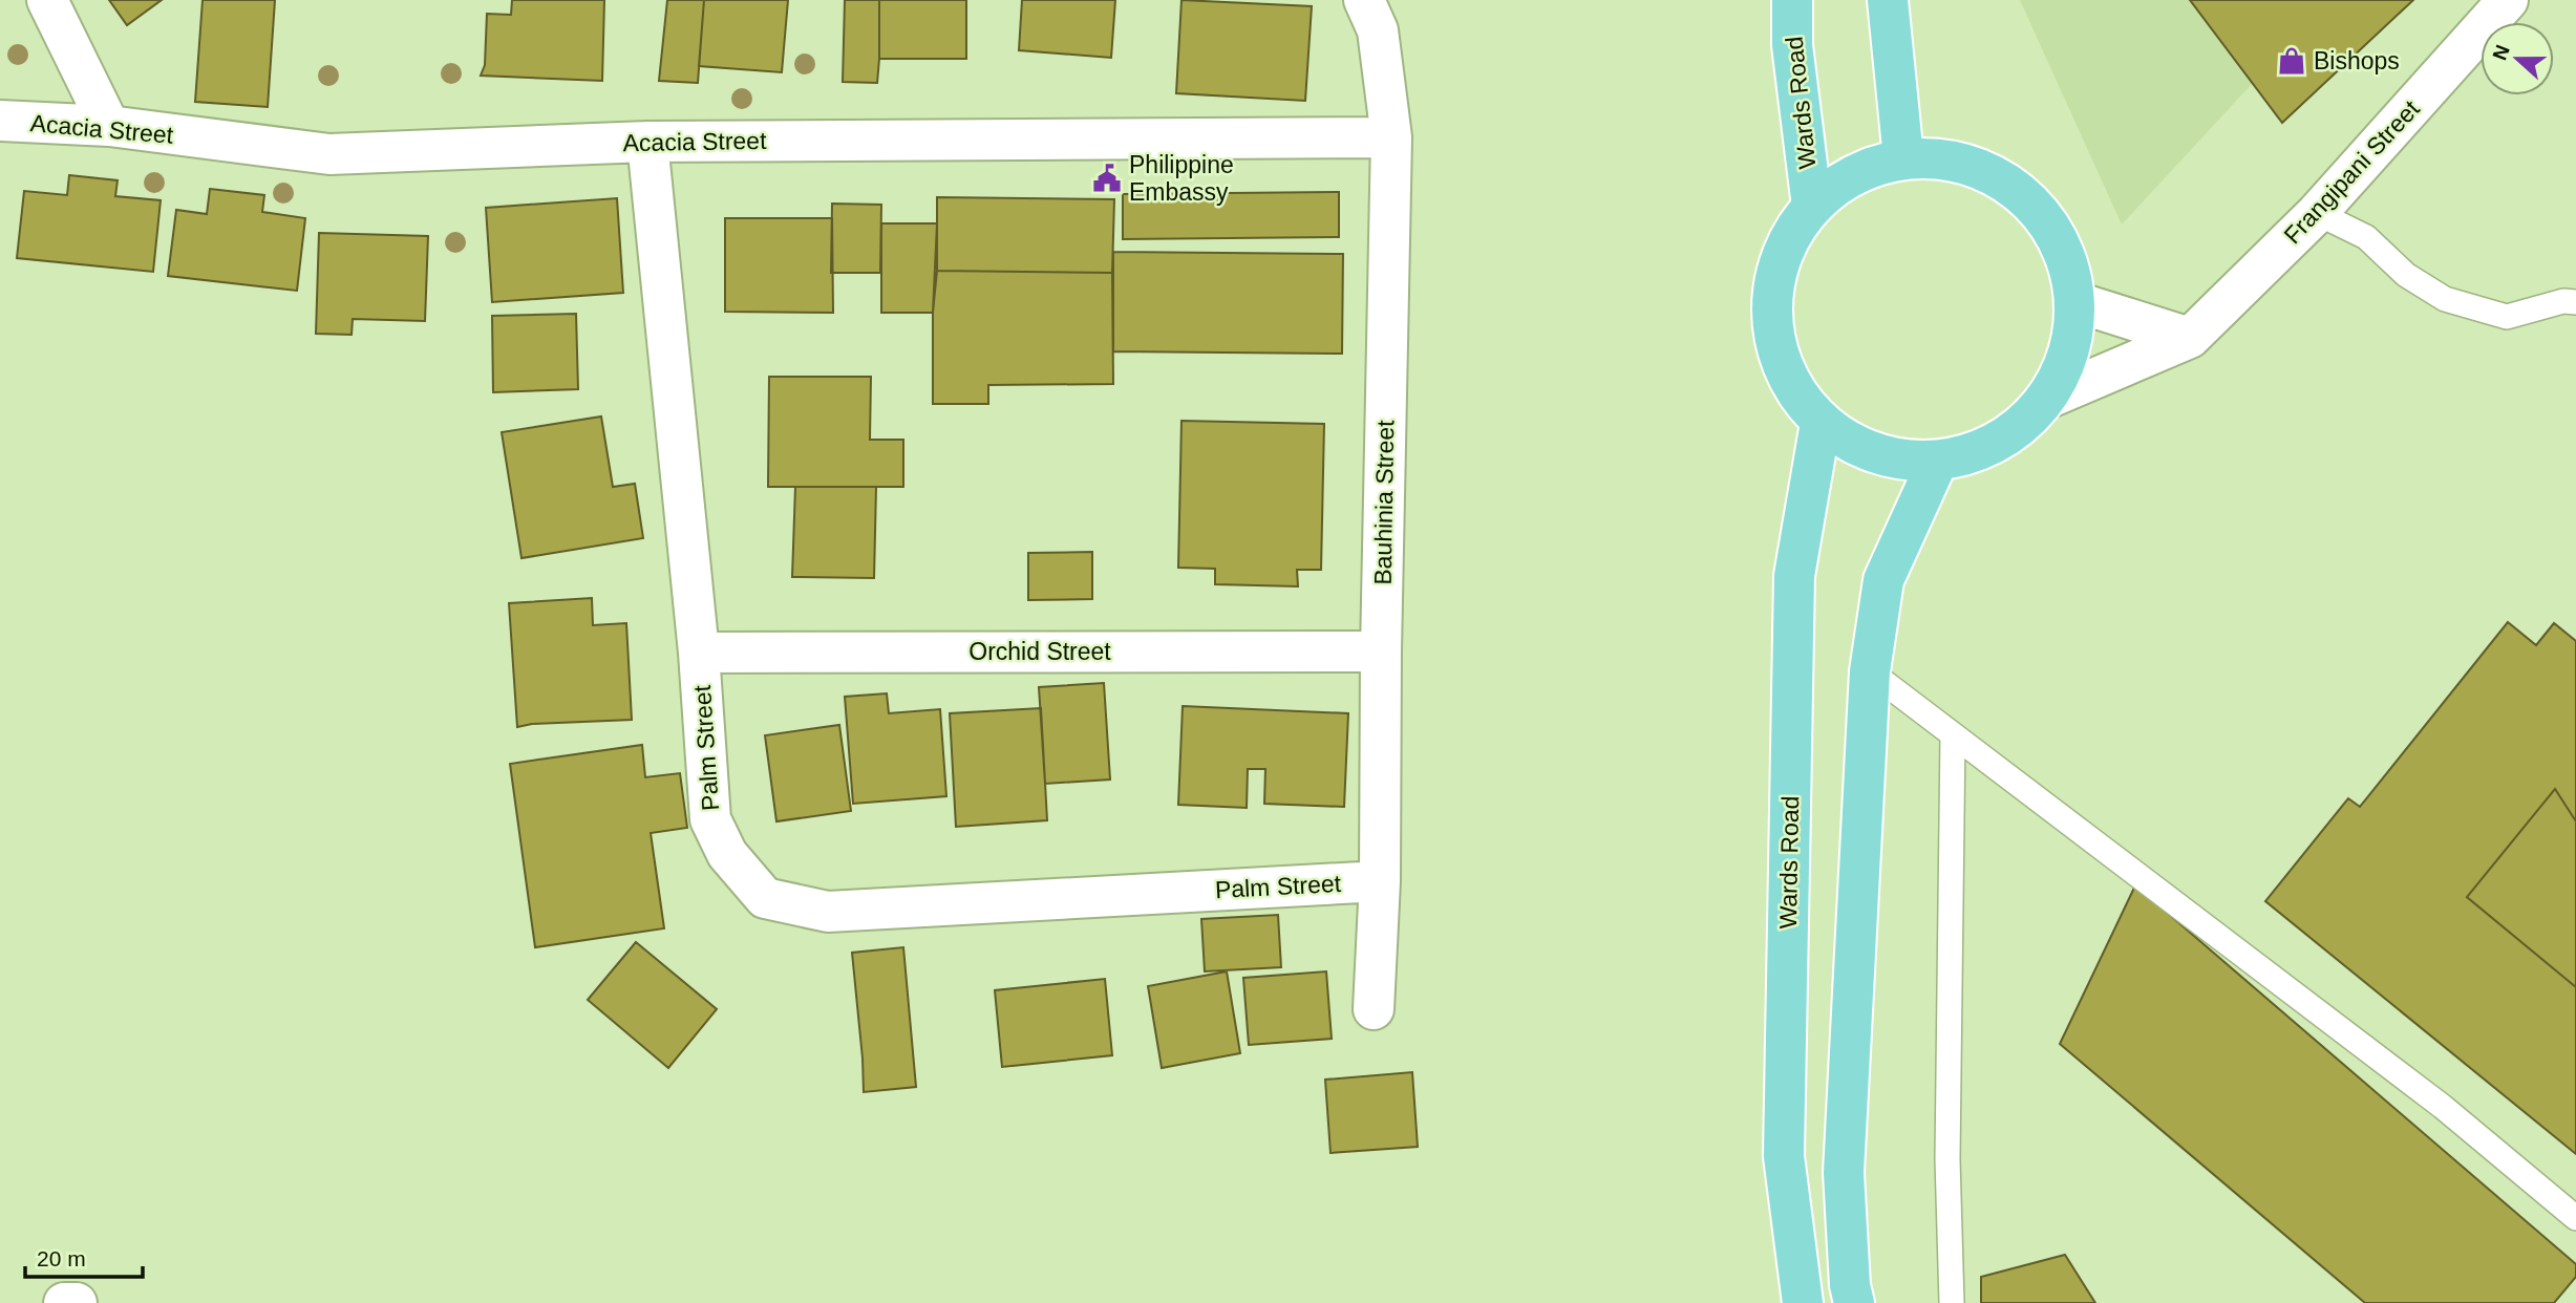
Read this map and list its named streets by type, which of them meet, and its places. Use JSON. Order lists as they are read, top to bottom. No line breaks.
{"streets":{"main road":["Wards Road"],"street":["Acacia Street","Frangipani Street","Bauhinia Street","Orchid Street","Palm Street"]},"crossings":[["Acacia Street","Bauhinia Street"],["Acacia Street","Palm Street"],["Bauhinia Street","Orchid Street"],["Bauhinia Street","Palm Street"],["Orchid Street","Palm Street"]],"places":{"shop":["Bishops"],"public building":["Philippine Embassy"]},"scale_bar":"20 m","north":"left"}
